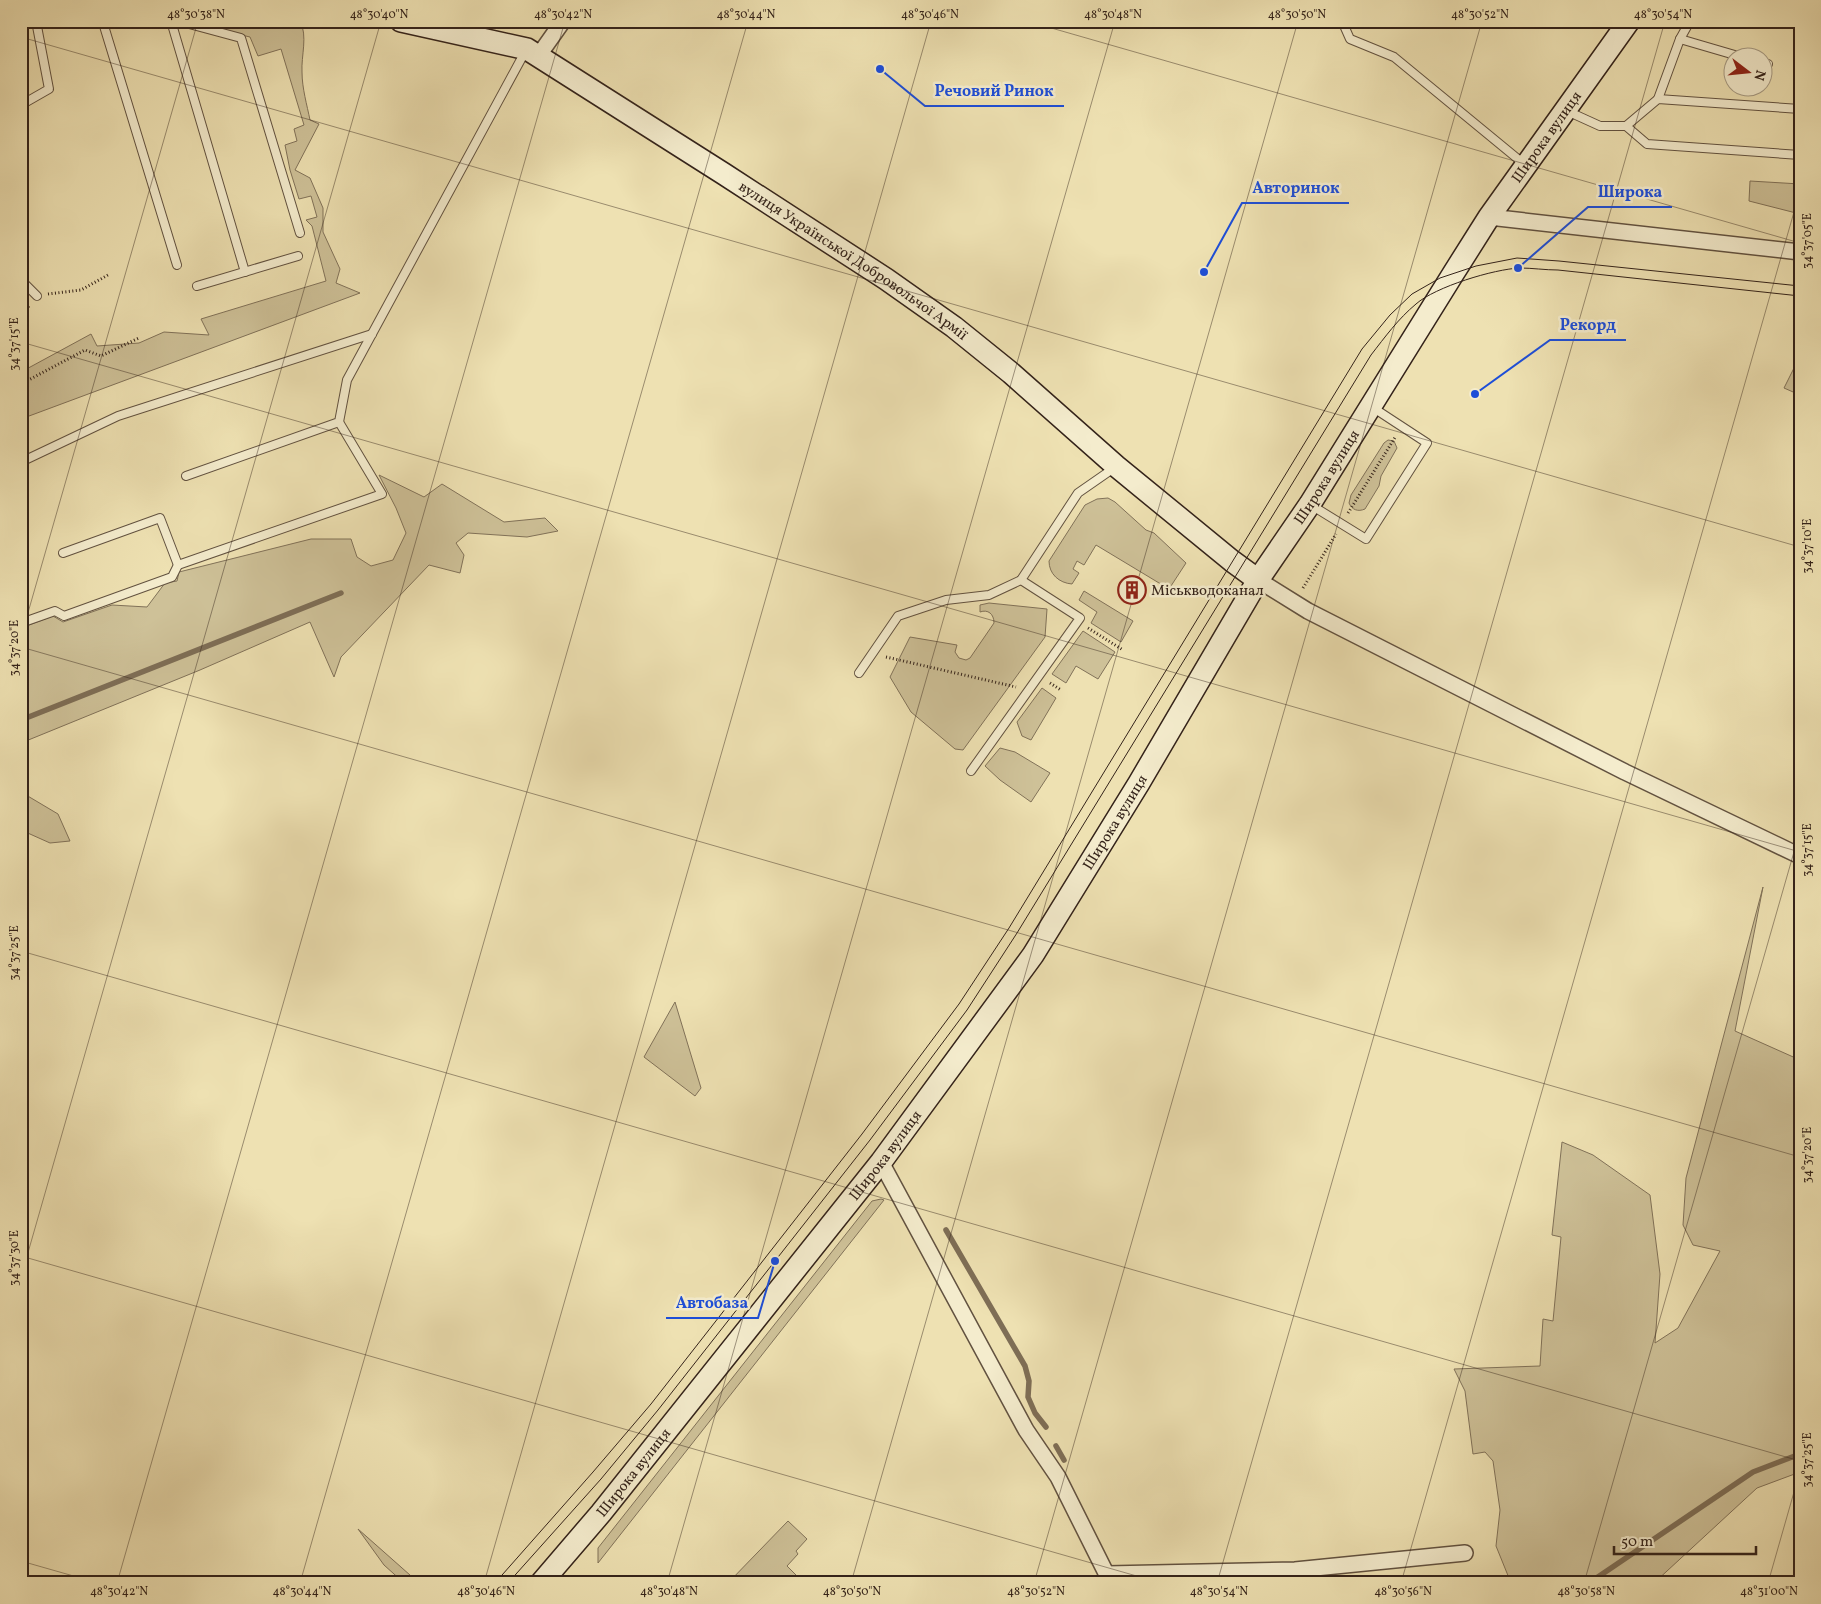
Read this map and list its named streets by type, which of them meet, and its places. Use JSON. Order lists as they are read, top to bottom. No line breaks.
{"streets":{"street":["Широка вулиця","вулиця Української Добровольчої Армії"]},"crossings":[["Широка вулиця","вулиця Української Добровольчої Армії"]],"places":{"other":["Речовий Ринок","Широка","Авторинок","Рекорд","Автобаза"],"building":["Міськводоканал"]},"scale_bar":"50 m","north":"right","coordinates":["48°30'38\"N","48°30'40\"N","48°30'42\"N","48°30'44\"N","48°30'46\"N","48°30'48\"N","48°30'50\"N","48°30'52\"N","48°30'54\"N","34°37'05\"E","34°37'15\"E","34°37'10\"E","34°37'20\"E","34°37'25\"E","34°37'30\"E","48°30'56\"N","48°30'58\"N","48°31'00\"N"]}
